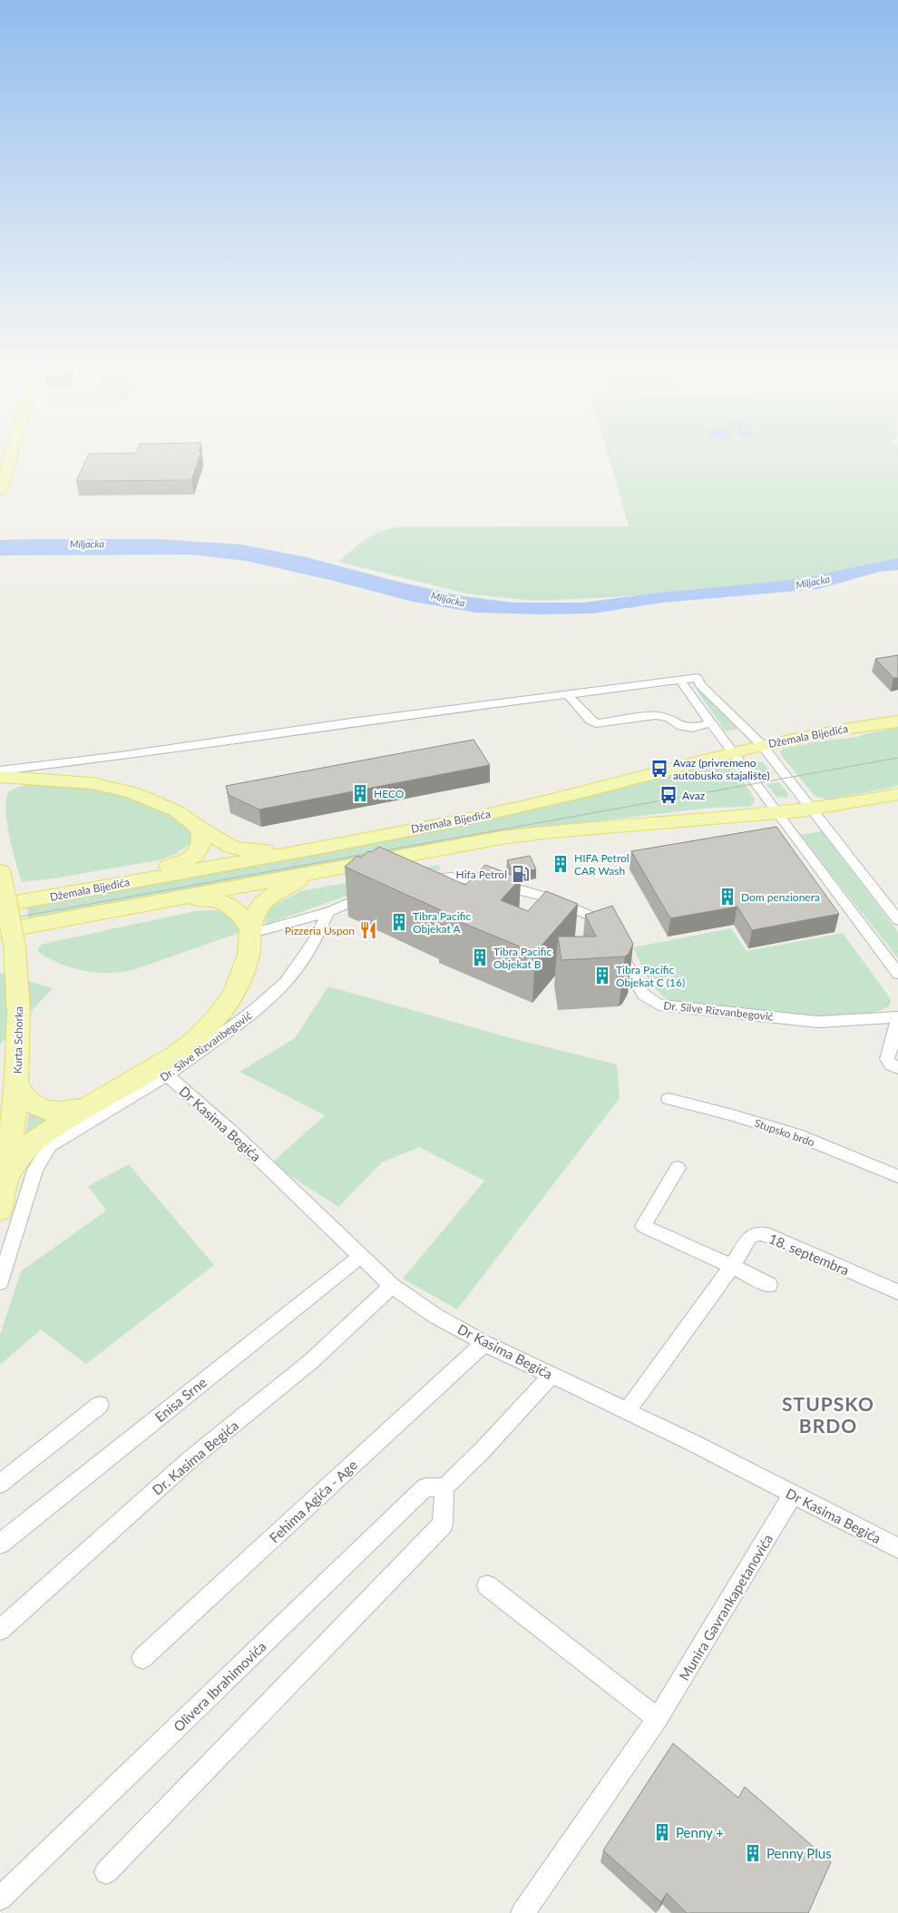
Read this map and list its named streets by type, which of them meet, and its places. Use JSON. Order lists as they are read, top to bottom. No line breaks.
{"streets":{"main road":["Džemala Bijedića","Kurta Schorka"],"street":["Dr. Silve Rizvanbegović","Dr Kasima Begića","Stupsko brdo","18. septembra","Enisa Srne","Dr. Kasima Begića","Fehima Agića - Age","Munira Gavrankapetanovića","Olivera Ibrahimovića"]},"crossings":[["Dr. Silve Rizvanbegović","Dr Kasima Begića"],["Dr Kasima Begića","18. septembra"],["Dr Kasima Begića","Enisa Srne"],["Dr Kasima Begića","Dr. Kasima Begića"],["Dr Kasima Begića","Fehima Agića - Age"],["Dr Kasima Begića","Munira Gavrankapetanovića"]],"districts":["STUPSKO BRDO"],"water":["Miljacka"],"places":{"bus stop":["Avaz (privremeno autobusko stajalište)","Avaz"],"building":["HECO","HIFA Petrol CAR Wash","Dom penzionera","Tibra Pacific Objekat A","Tibra Pacific Objekat B","Tibra Pacific Objekat C (16)","Penny +","Penny Plus"],"fuel station":["Hifa Petrol"],"restaurant":["Pizzeria Uspon"]}}
